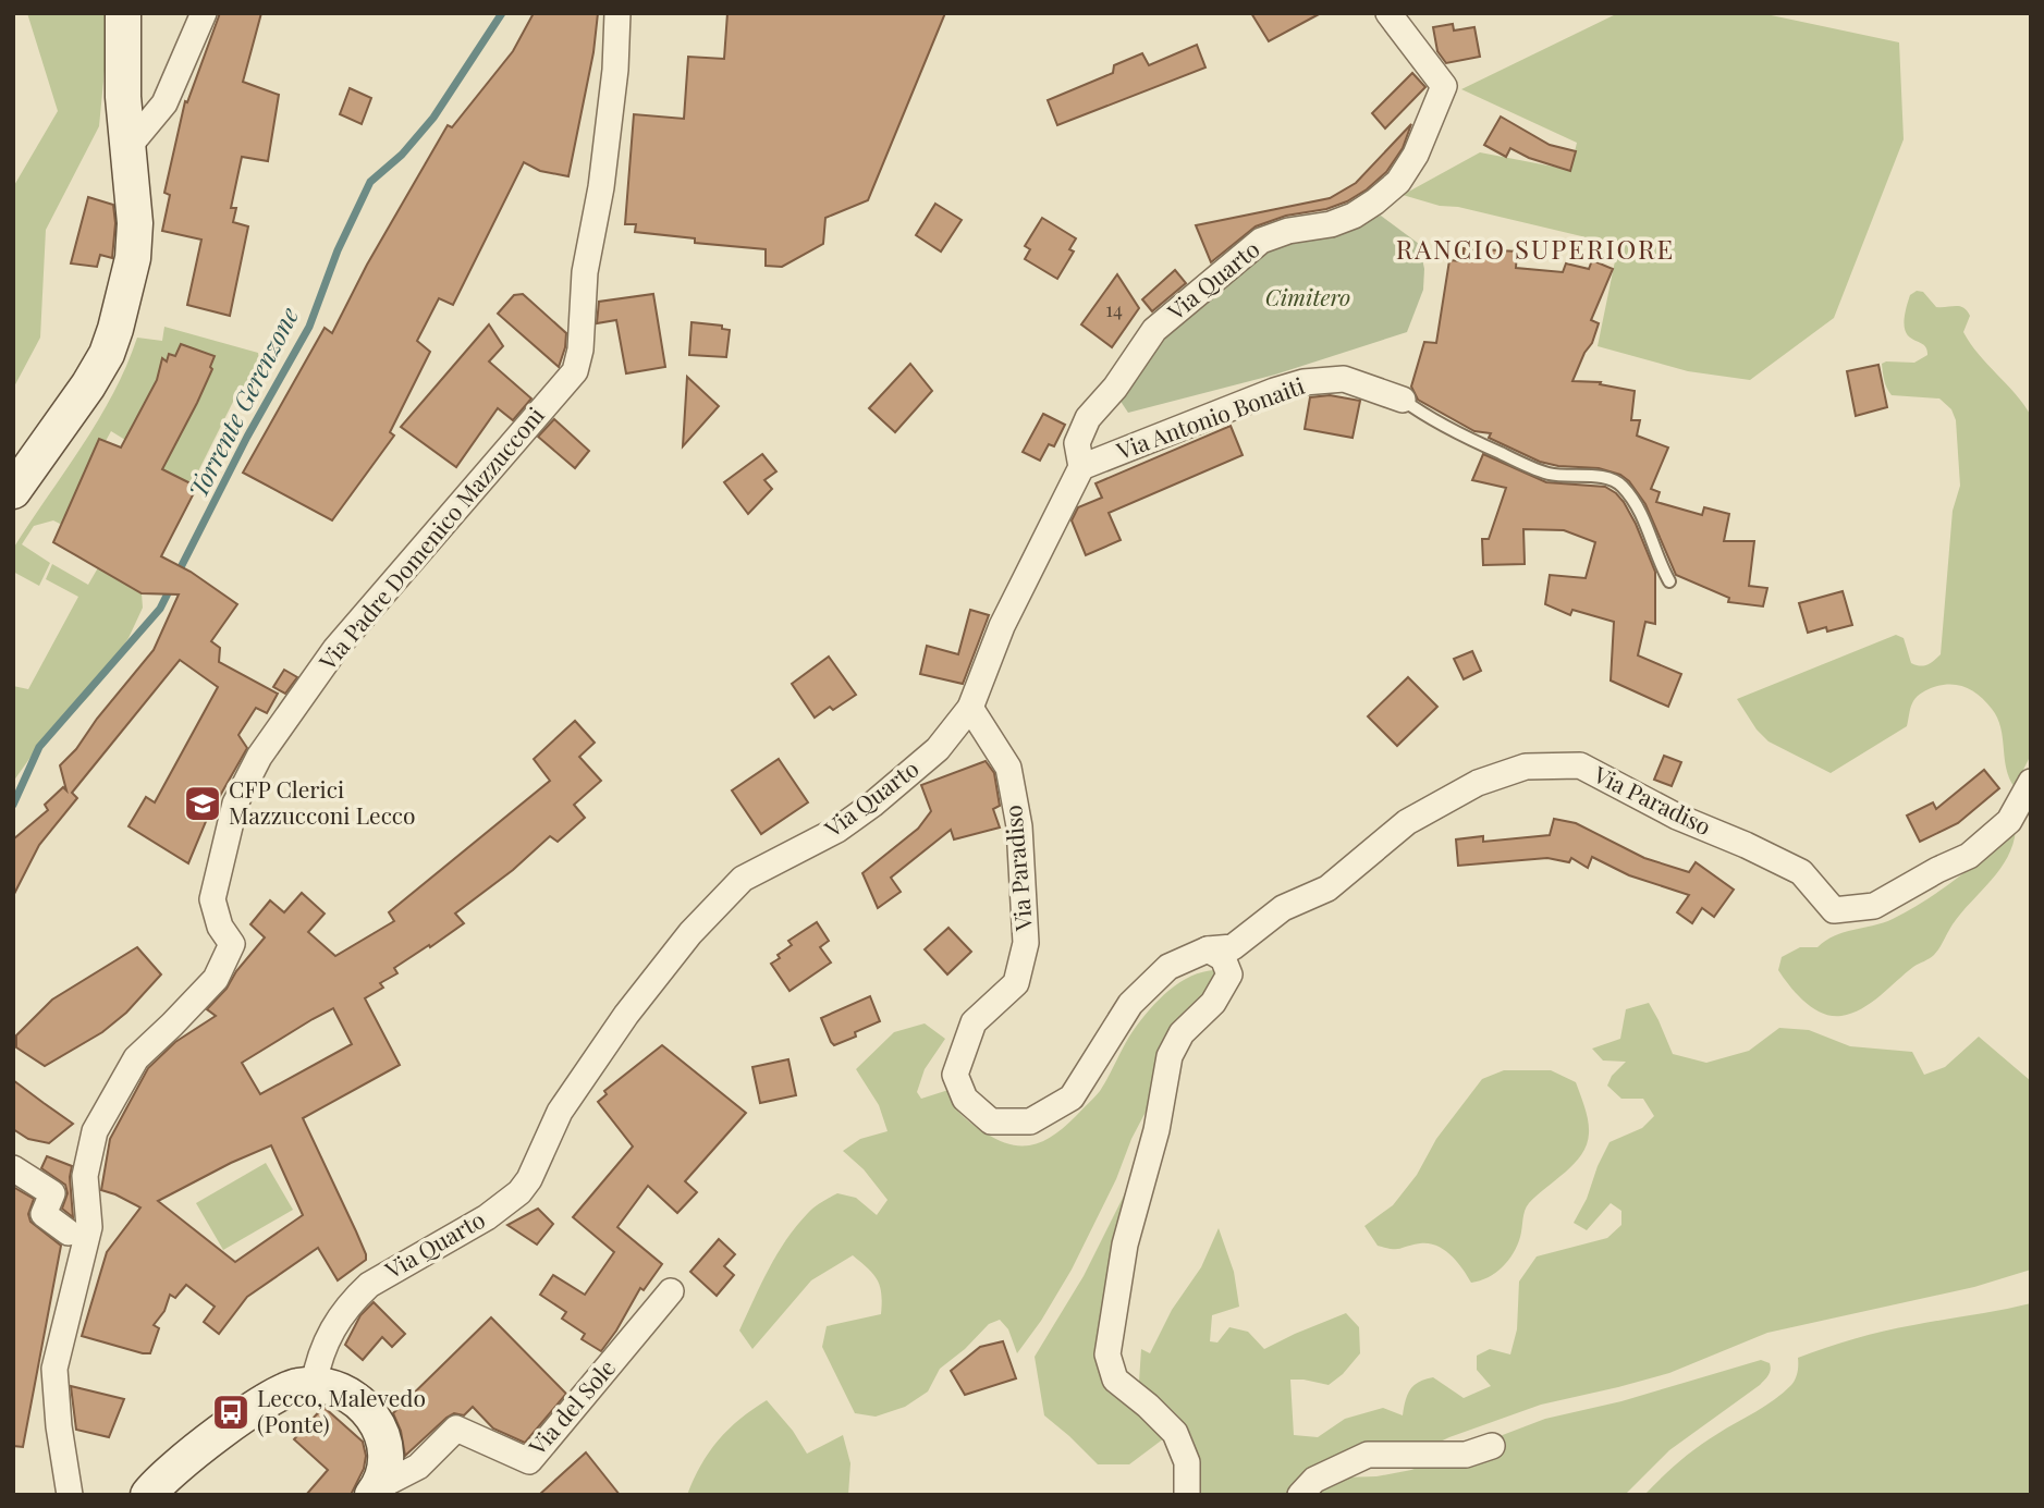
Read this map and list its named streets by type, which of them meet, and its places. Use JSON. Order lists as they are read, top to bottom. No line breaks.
{"streets":{"street":["Via Quarto","Via Antonio Bonaiti","Via Padre Domenico Mazzucconi","Via Paradiso","Via del Sole"]},"crossings":[["Via Quarto","Via Antonio Bonaiti"],["Via Quarto","Via Paradiso"]],"districts":["RANCIO SUPERIORE"],"water":["Torrente Gerenzone"],"parks":["Cimitero"],"places":{"school or university":["CFP Clerici Mazzucconi Lecco"],"bus stop":["Lecco, Malevedo (Ponte)"]},"house_numbers":["14"]}
